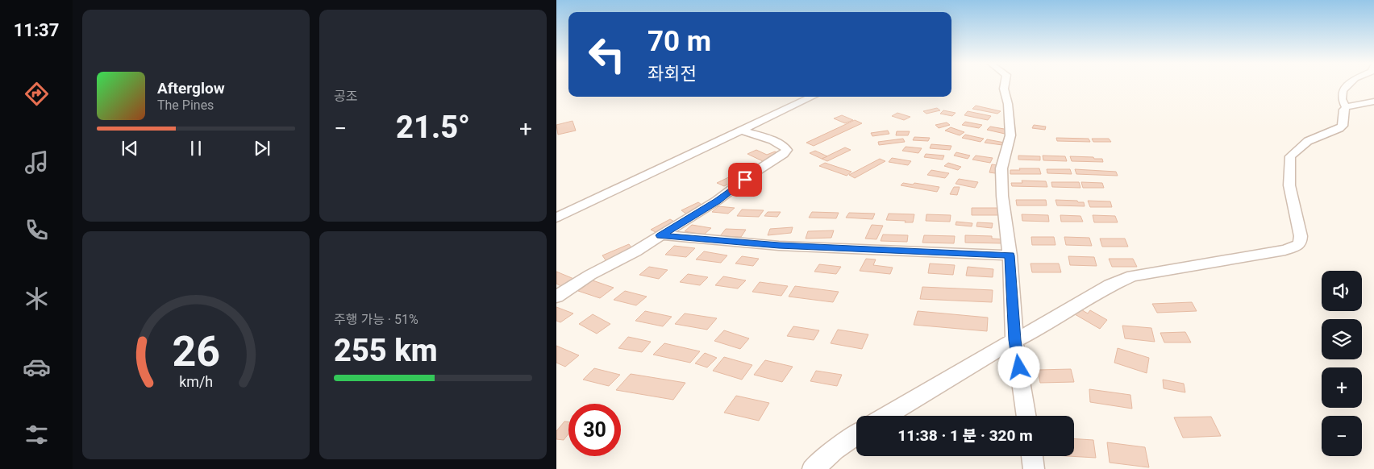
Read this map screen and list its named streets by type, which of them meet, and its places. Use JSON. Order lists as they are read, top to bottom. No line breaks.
{"page":{"tabs":"11:37","tile":["공조",["주행 가능 · 51%","255 km"]],"turn":["70 m","좌회전"],"song":["Afterglow","The Pines"],"heat":["−","21.5°","+"],"map_buttons":["+","−"],"limit":"30","trip":"11:38 · 1 분 · 320 m","gauge":["26","km/h"]}}
